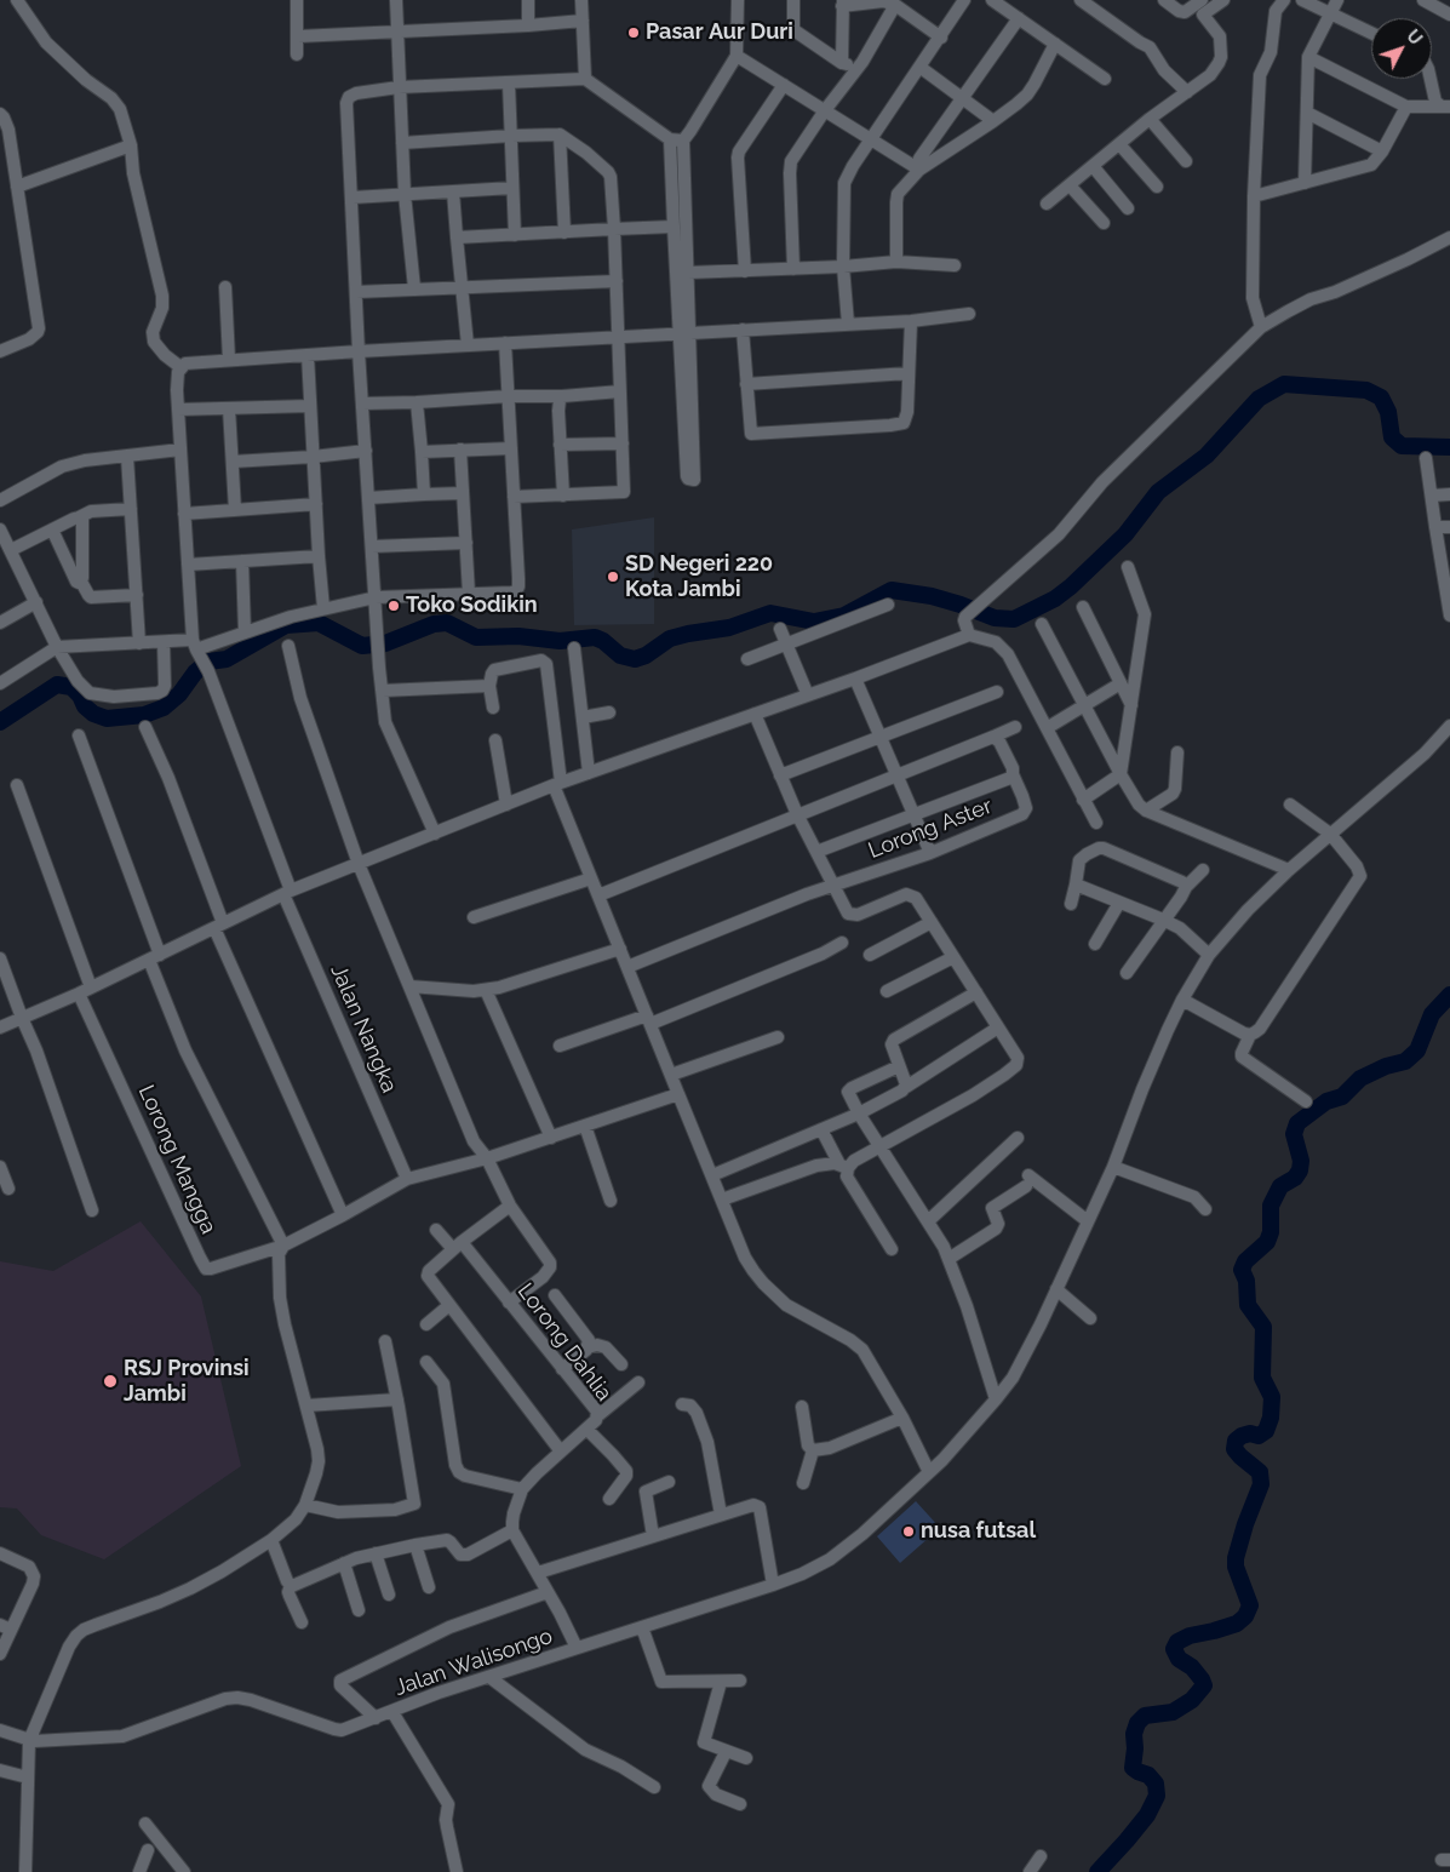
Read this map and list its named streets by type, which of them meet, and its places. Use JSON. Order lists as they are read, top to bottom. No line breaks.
{"streets":{"street":["Lorong Aster","Jalan Nangka","Lorong Mangga","Lorong Dahlia","Jalan Walisongo"]},"places":["Pasar Aur Duri","SD Negeri 220 Kota Jambi","Toko Sodikin","RSJ Provinsi Jambi","nusa futsal"],"north":"top right"}
